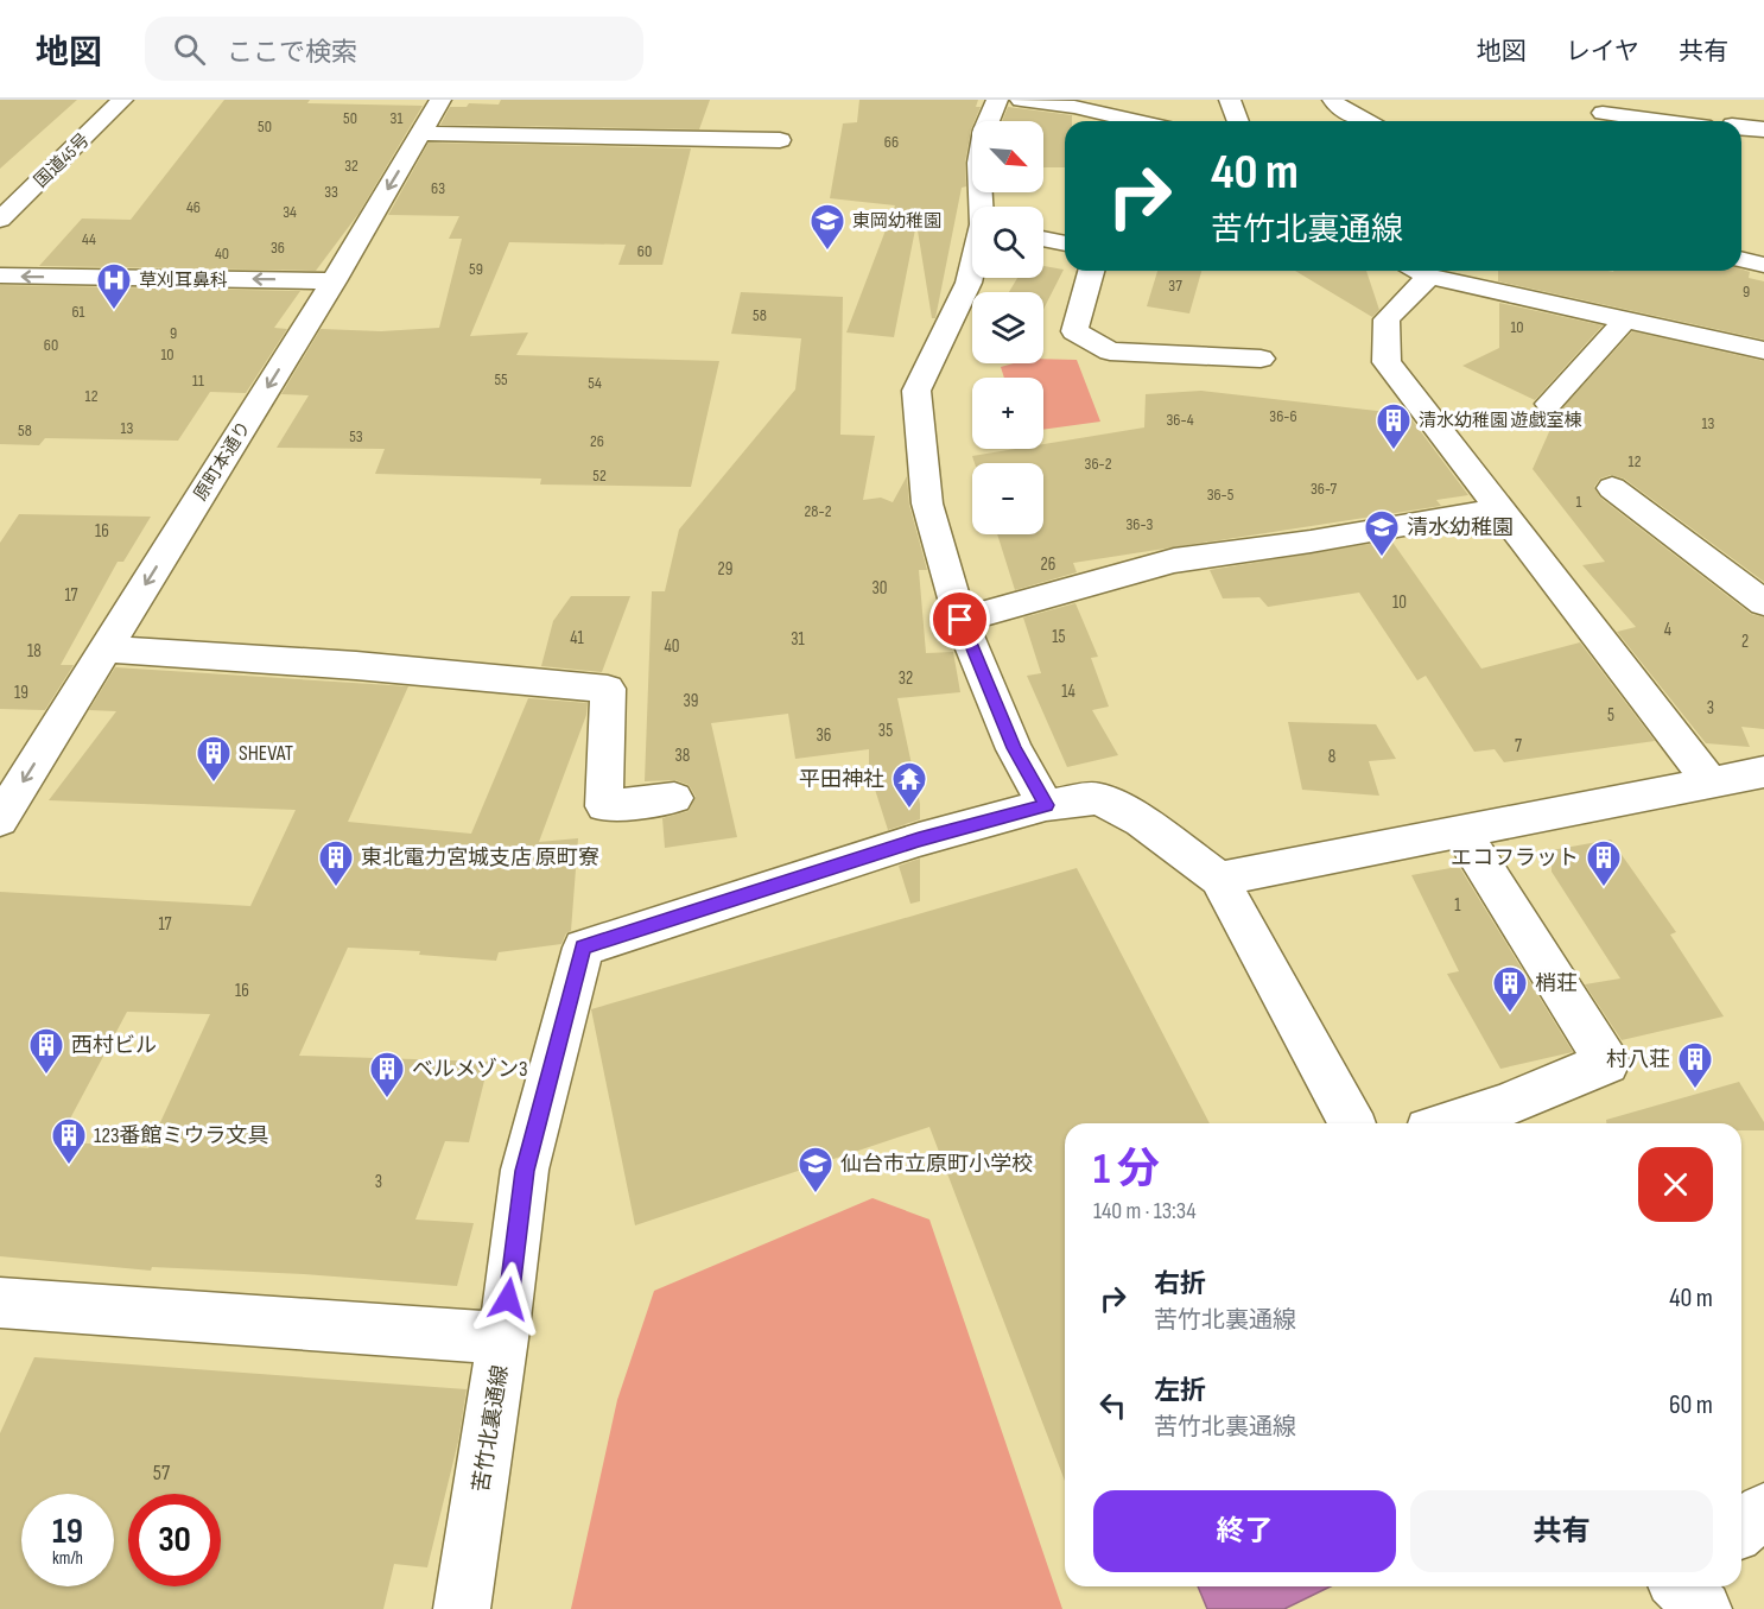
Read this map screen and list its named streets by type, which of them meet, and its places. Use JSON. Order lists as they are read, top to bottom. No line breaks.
{"streets":{"main road":["国道45号","原町本通り","苦竹北裏通線"]},"one_way":["原町本通り"],"places":{"school or university":["東岡幼稚園","清水幼稚園","仙台市立原町小学校"],"hospital":["草刈耳鼻科"],"building":["清水幼稚園 遊戯室棟","SHEVAT","東北電力宮城支店 原町寮","エコフラット","梢荘","西村ビル","村八荘","ベルメゾン3","123番館ミウラ文具"],"temple":["平田神社"]},"house_numbers":["50","31","50","66","32","63","33","46","34","44","36","60","40","59","37","9","61","58","10","9","60","10","55","11","54","12","36-6","36-4","13","13","58","53","26","12","36-2","52","36-7","36-5","1","28-2","36-3","16","26","29","30","17","10","4","15","41","31","2","40","18","32","14","19","39","3","5","35","36","7","38","8","1","17","16","3","57"],"north":"bottom right","page":{"header":"地図","search":"ここで検索","nav":["地図","レイヤ","共有"],"map_buttons":["+","−"],"turn":["40 m","苦竹北裏通線"],"heading":["1 分","140 m · 13:34"],"list":[{"name":"右折","note":"苦竹北裏通線","value":"40 m"},{"name":"左折","note":"苦竹北裏通線","value":"60 m"}],"buttons":["終了","共有"],"speed":"19 km/h","limit":"30"}}
